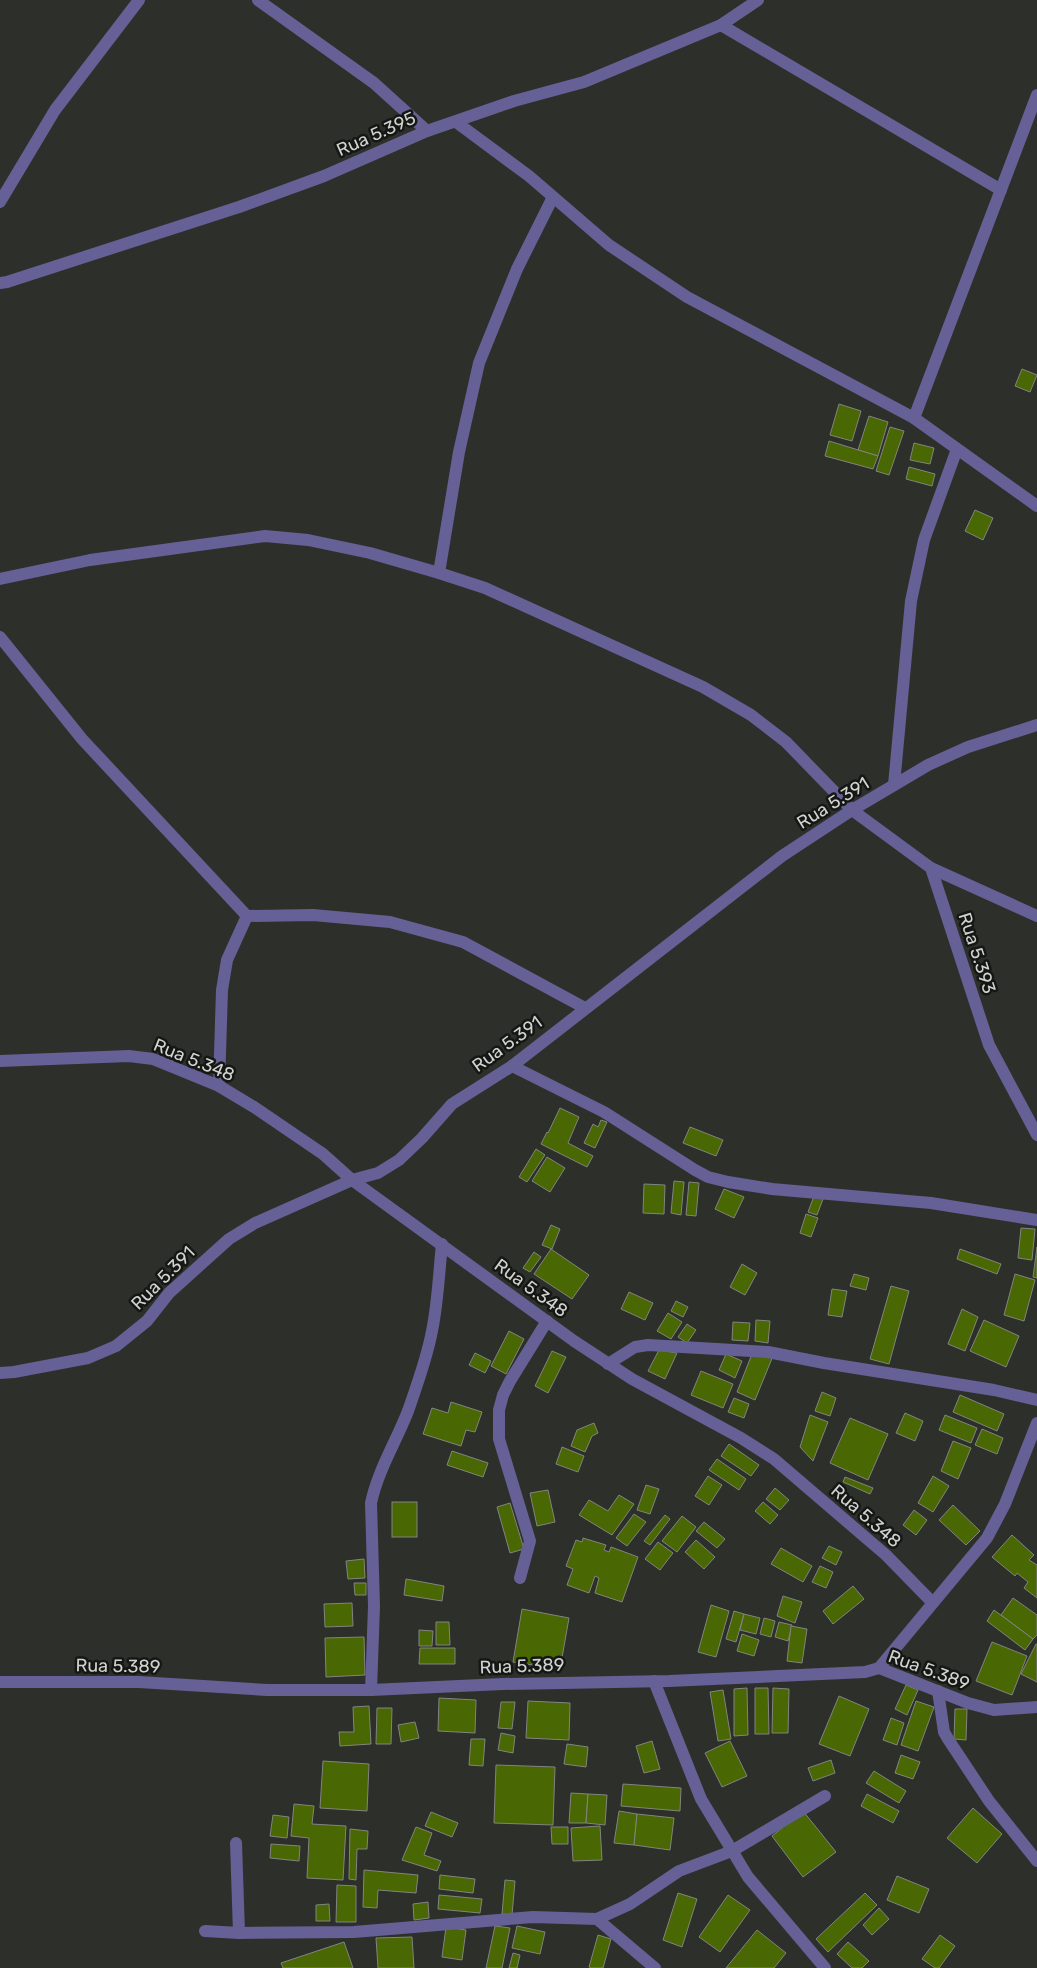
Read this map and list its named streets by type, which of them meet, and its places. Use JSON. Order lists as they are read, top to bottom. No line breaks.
{"streets":{"street":["Rua 5.395","Rua 5.391","Rua 5.393","Rua 5.348","Rua 5.389"]},"crossings":[["Rua 5.391","Rua 5.348"]]}
